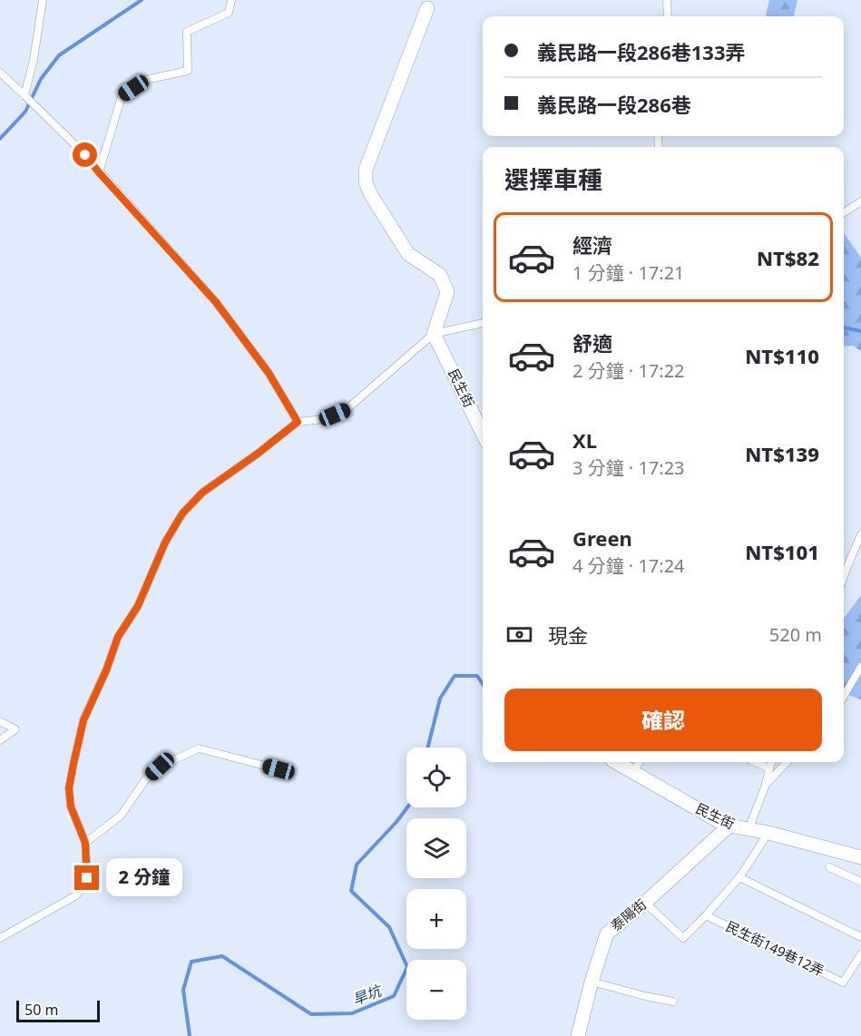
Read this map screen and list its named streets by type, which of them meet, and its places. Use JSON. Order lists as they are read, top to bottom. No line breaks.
{"streets":{"street":["民生街","泰陽街"],"lane":["民生街149巷12弄"]},"crossings":[["民生街","泰陽街"]],"water":["旱坑"],"scale_bar":"50 m","page":{"banner":["義民路一段286巷133弄","義民路一段286巷"],"heading":"選擇車種","list":[{"name":"經濟","note":"1 分鐘 · 17:21","value":"NT$82"},{"name":"舒適","note":"2 分鐘 · 17:22","value":"NT$110"},{"name":"XL","note":"3 分鐘 · 17:23","value":"NT$139"},{"name":"Green","note":"4 分鐘 · 17:24","value":"NT$101"}],"pay":["現金","520 m"],"buttons":"確認","map_buttons":["+","−"],"bubble":"2 分鐘","scale":"50 m"}}
